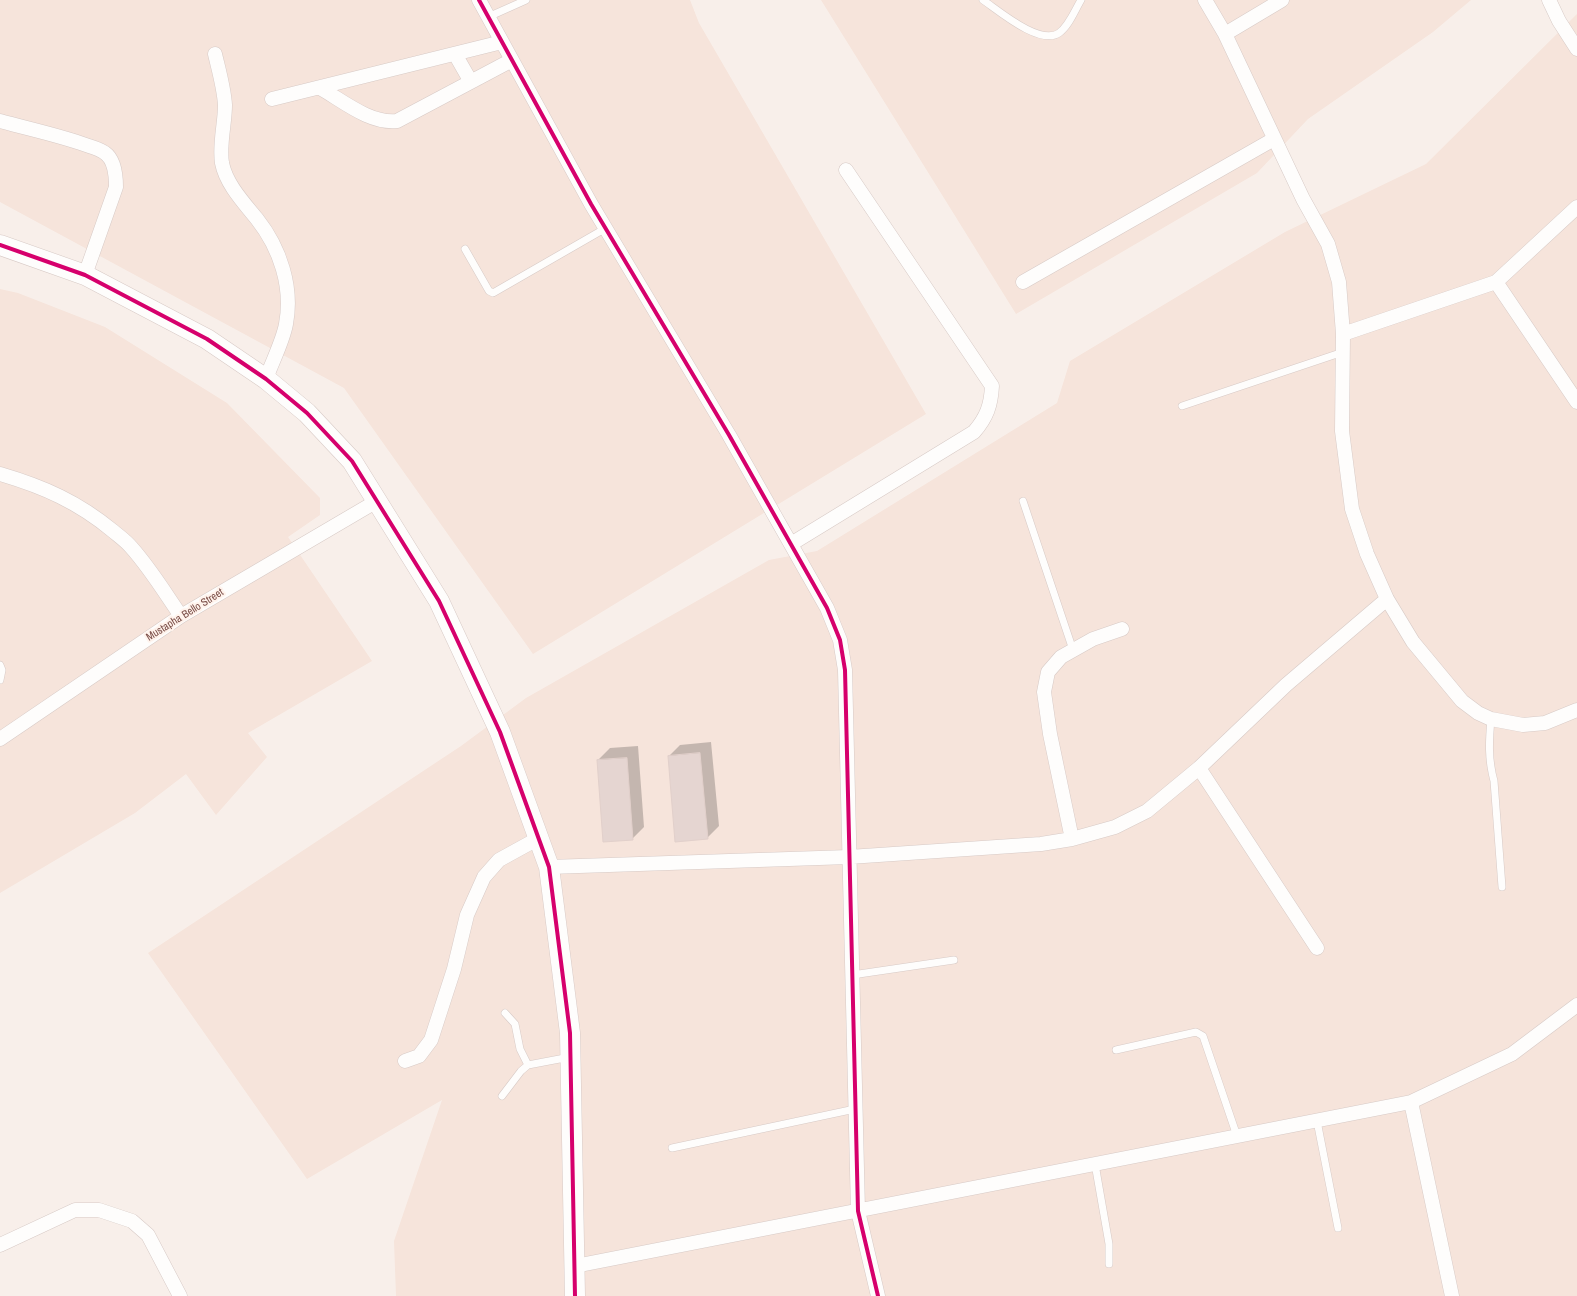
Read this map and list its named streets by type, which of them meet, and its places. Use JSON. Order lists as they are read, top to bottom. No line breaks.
{"streets":{"street":["Mustapha Bello Street"]}}
